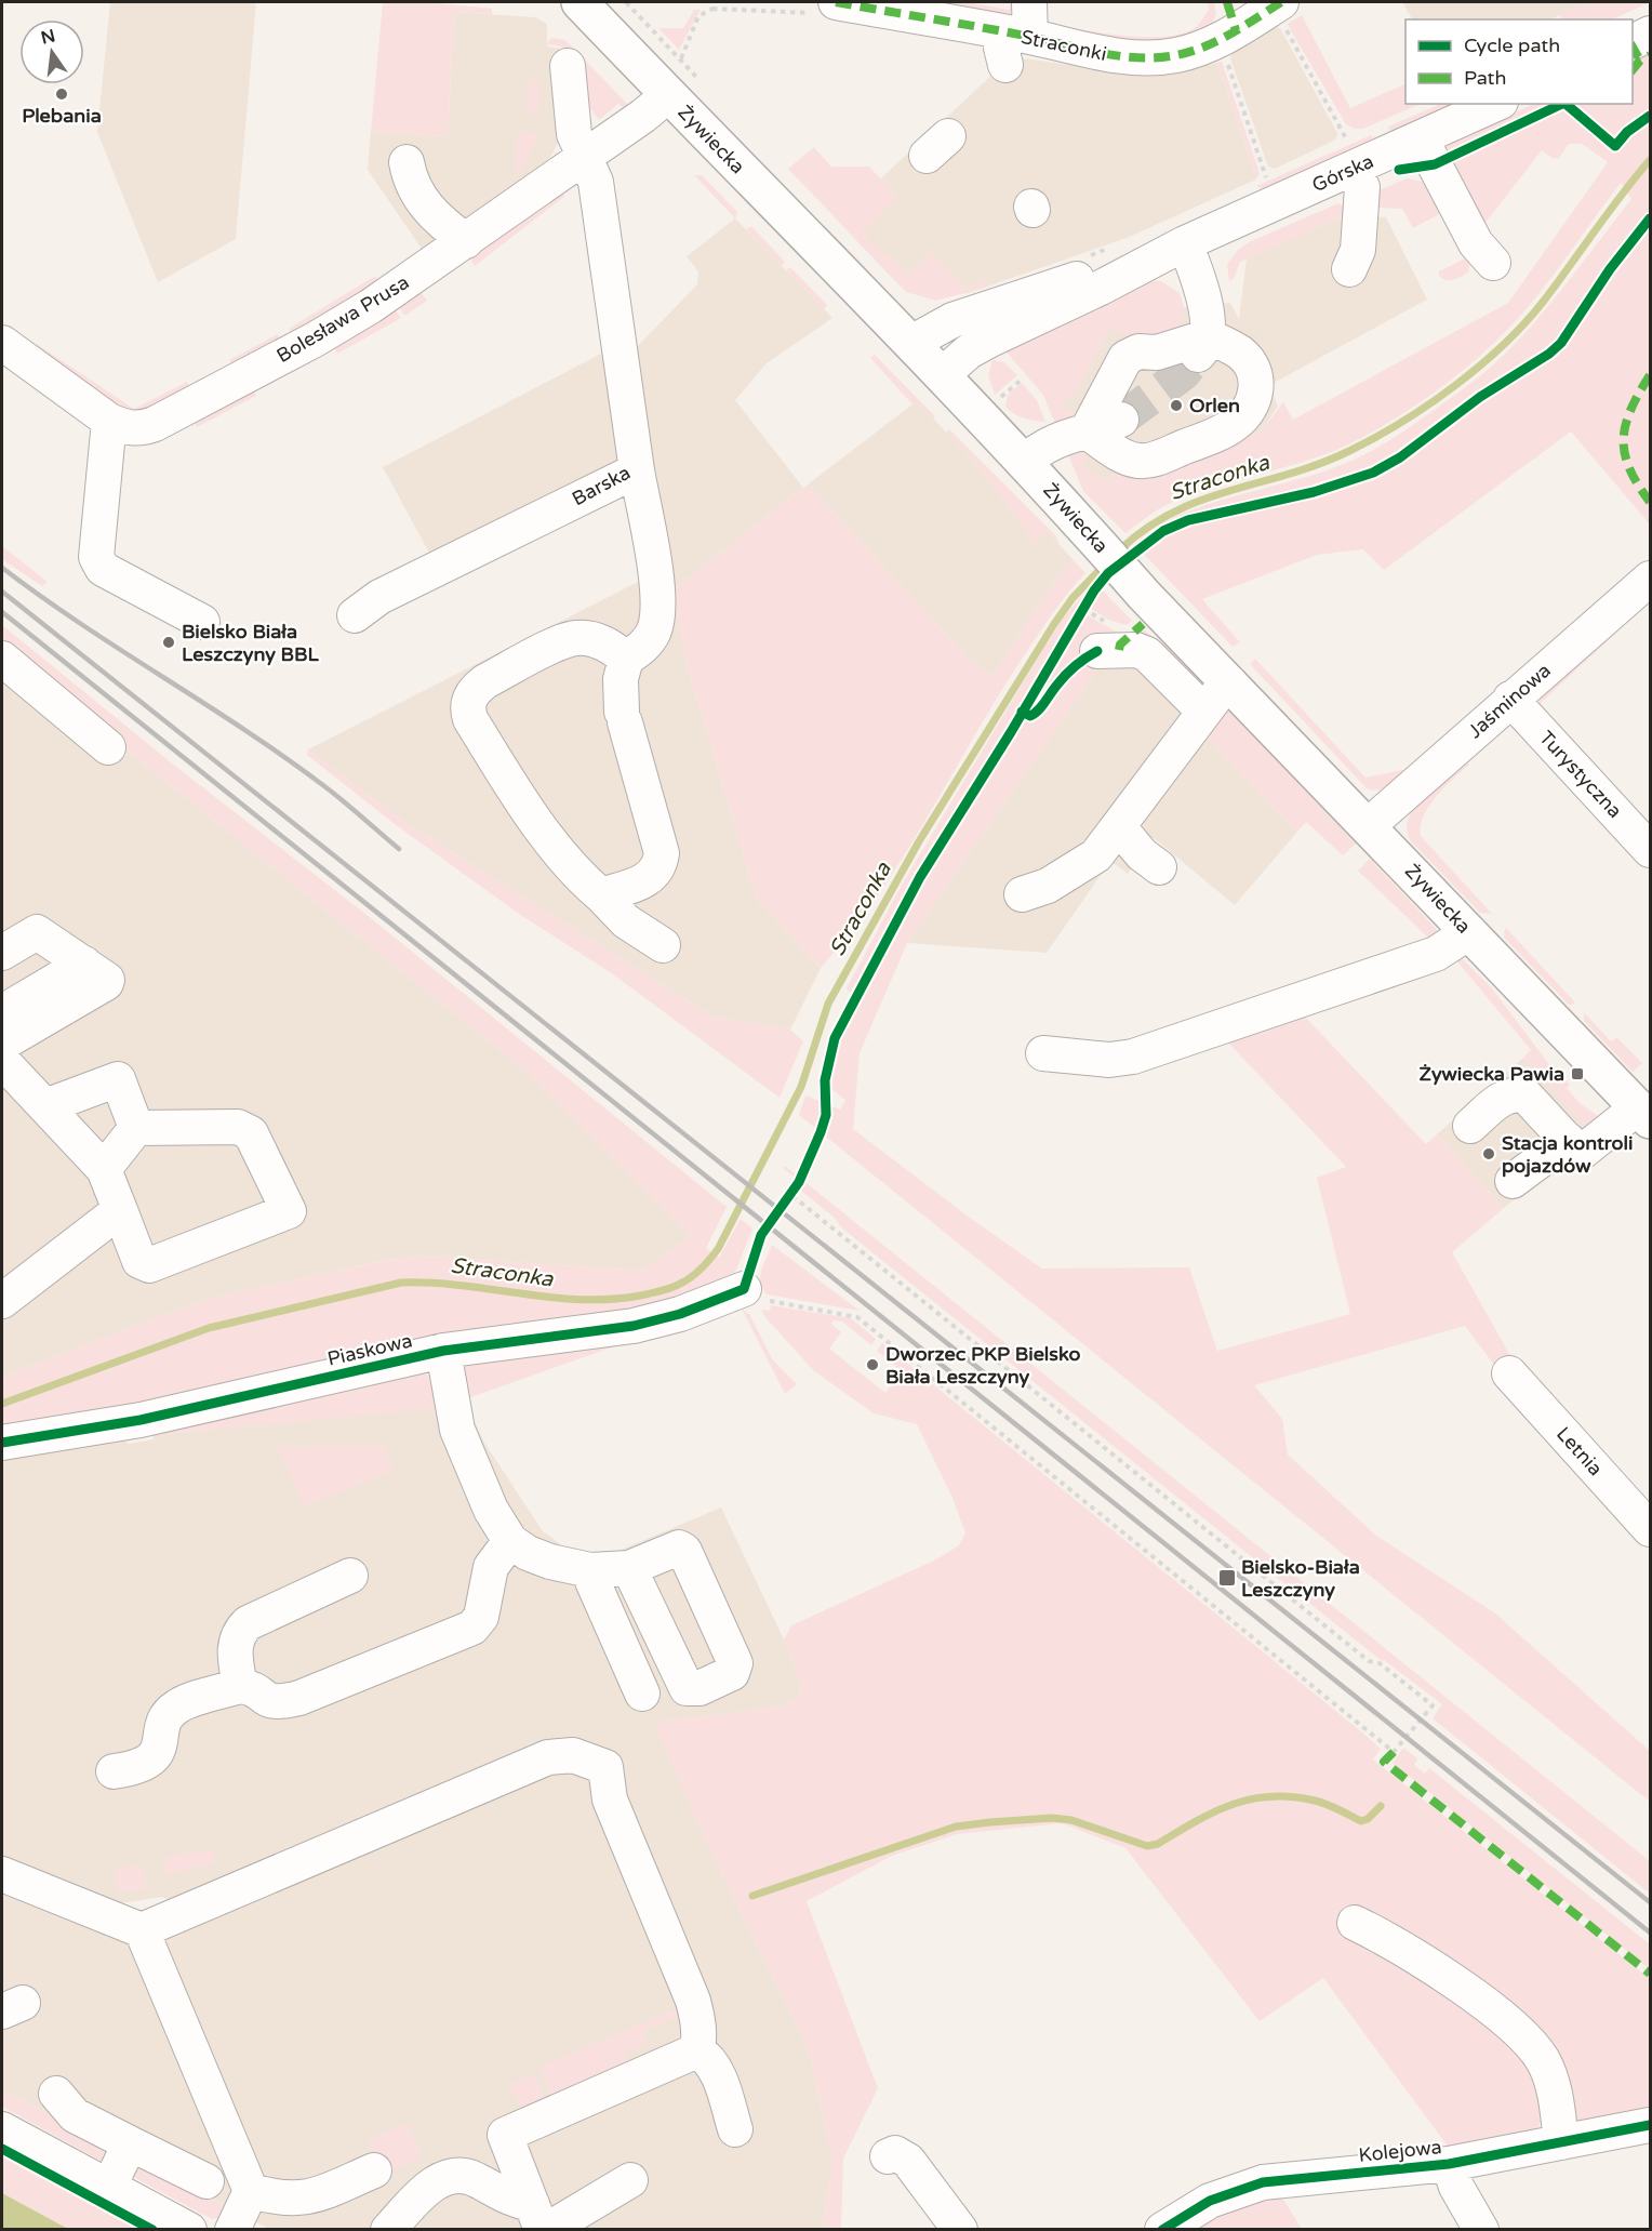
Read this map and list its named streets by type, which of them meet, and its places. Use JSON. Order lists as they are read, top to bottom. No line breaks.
{"streets":{"main road":["Żywiecka"],"street":["Straconki","Górska","Bolesława Prusa","Barska","Jaśminowa","Turystyczna","Piaskowa","Letnia","Kolejowa"]},"crossings":[["Żywiecka","Górska"],["Żywiecka","Bolesława Prusa"],["Żywiecka","Jaśminowa"],["Bolesława Prusa","Barska"],["Jaśminowa","Turystyczna"]],"water":["Straconka"],"places":{"other":["Plebania","Orlen","Bielsko Biała Leszczyny BBL","Stacja kontroli pojazdów","Dworzec PKP Bielsko Biała Leszczyny"],"transit":["Żywiecka Pawia","Bielsko-Biała Leszczyny"]},"legend":["Cycle path","Path"],"north":"top"}
